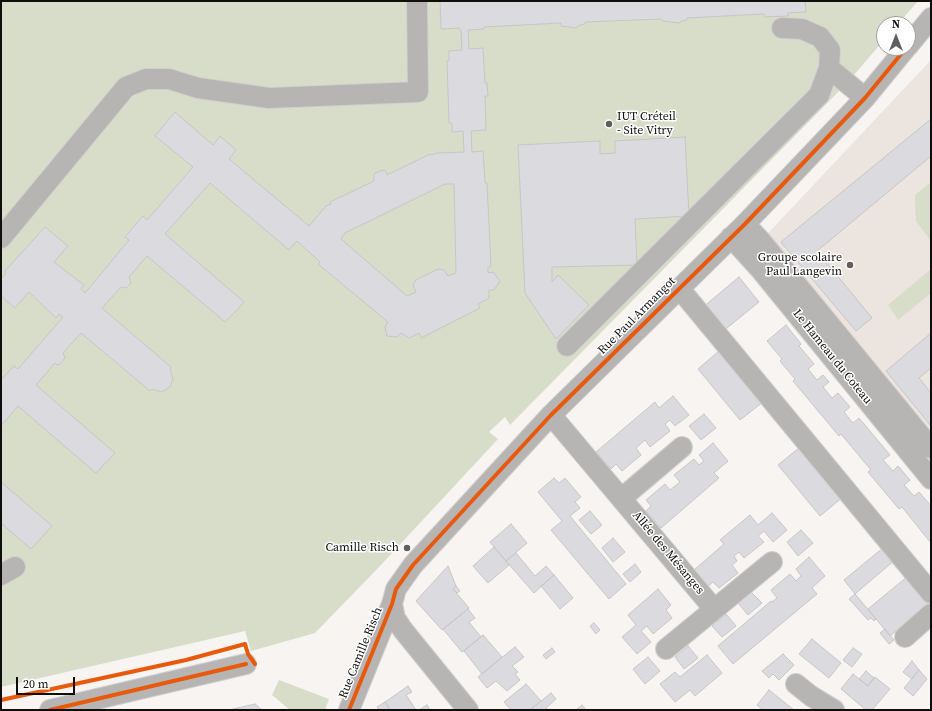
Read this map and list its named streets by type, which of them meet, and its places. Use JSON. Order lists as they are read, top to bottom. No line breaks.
{"streets":{"street":["Rue Paul Armangot","Le Hameau du Coteau","Allée des Mésanges","Rue Camille Risch"]},"crossings":[["Rue Paul Armangot","Le Hameau du Coteau"],["Rue Paul Armangot","Allée des Mésanges"],["Rue Paul Armangot","Rue Camille Risch"]],"places":["IUT Créteil - Site Vitry","Groupe scolaire Paul Langevin","Camille Risch"],"scale_bar":"20 m","north":"top"}
